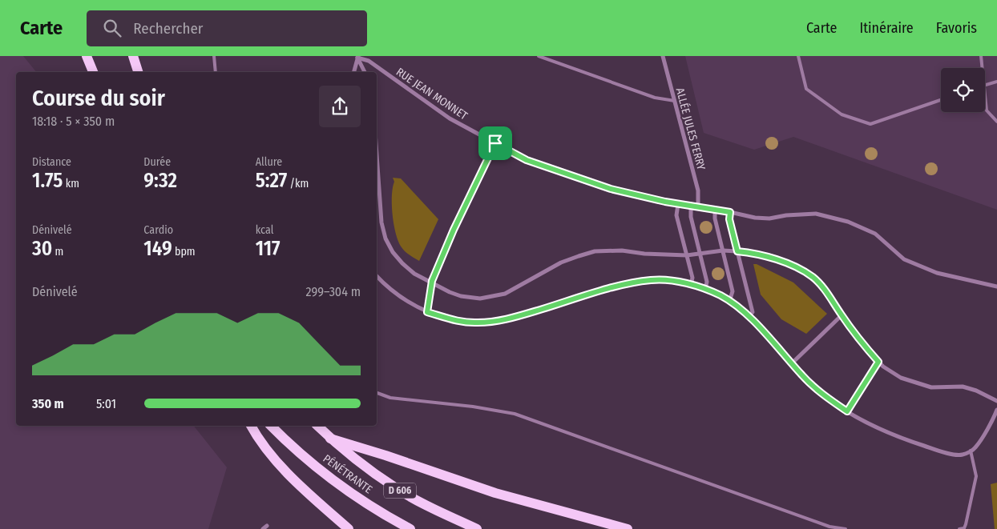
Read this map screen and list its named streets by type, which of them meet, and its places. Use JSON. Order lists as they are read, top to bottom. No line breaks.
{"streets":{"main road":["PÉNÉTRANTE","D 606"],"street":["RUE JEAN MONNET","ALLÉE JULES FERRY"]},"crossings":[["RUE JEAN MONNET","ALLÉE JULES FERRY"],["PÉNÉTRANTE","D 606"]],"page":{"header":"Carte","search":"Rechercher","nav":["Carte","Itinéraire","Favoris"],"heading":["Course du soir","18:18 · 5 × 350 m"],"stats":[["Distance","1.75 km"],["Durée","9:32"],["Allure","5:27 /km"],["Dénivelé","30 m"],["Cardio","149 bpm"],["kcal","117"]],"chart":["Dénivelé","299–304 m"],"list":[{"name":"350 m","note":"5:01"}]}}
